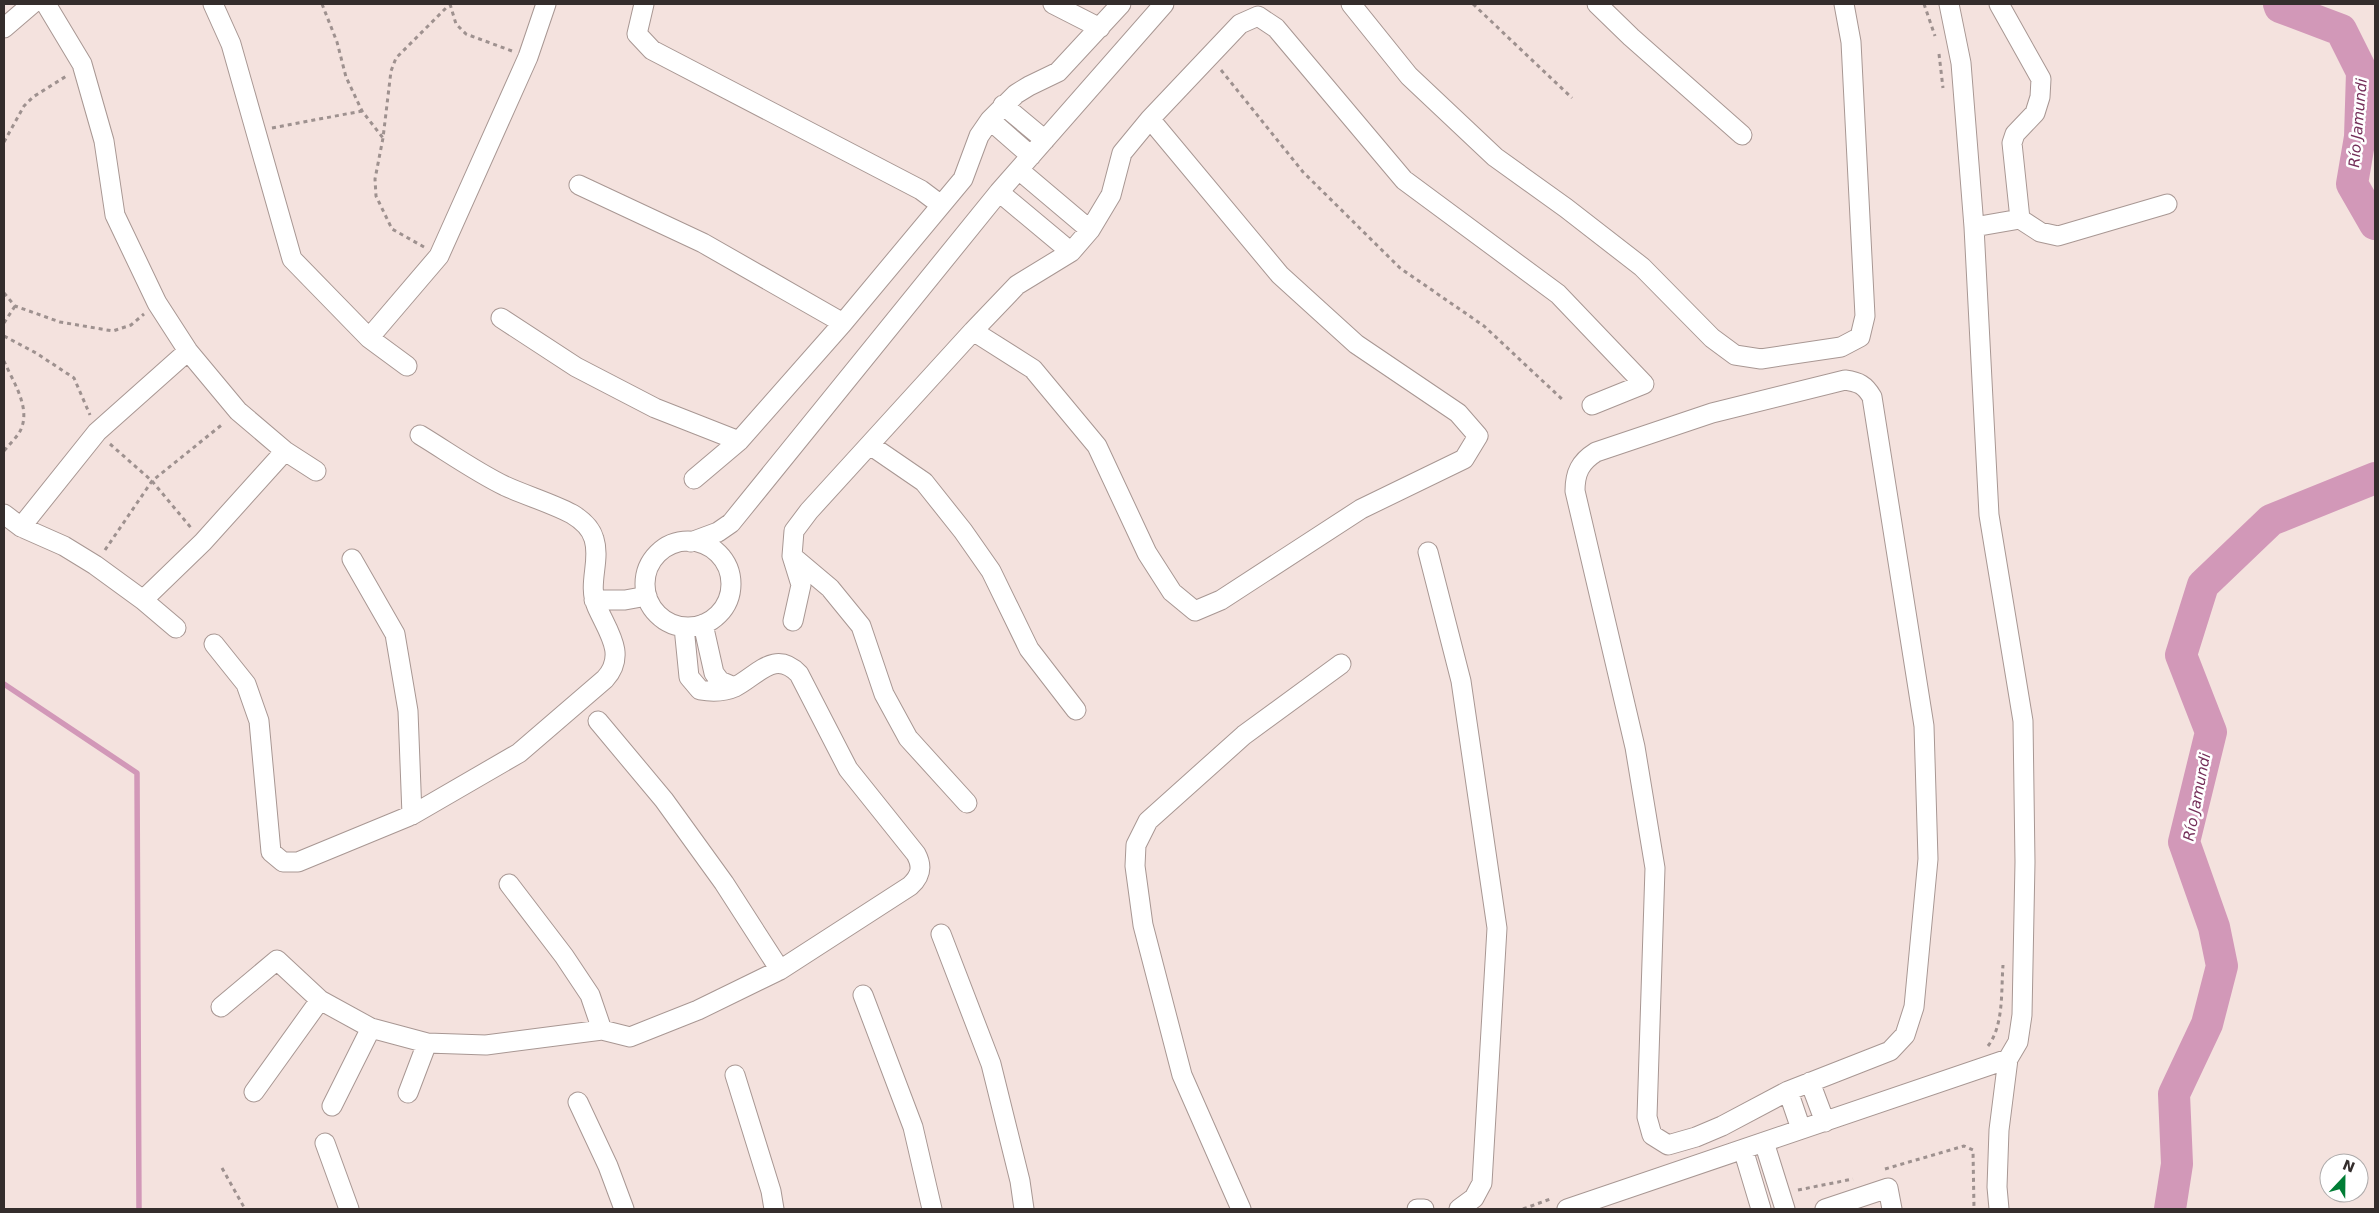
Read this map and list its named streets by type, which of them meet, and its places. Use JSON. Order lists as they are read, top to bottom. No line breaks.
{"water":["Río Jamundi"],"north":"top"}
